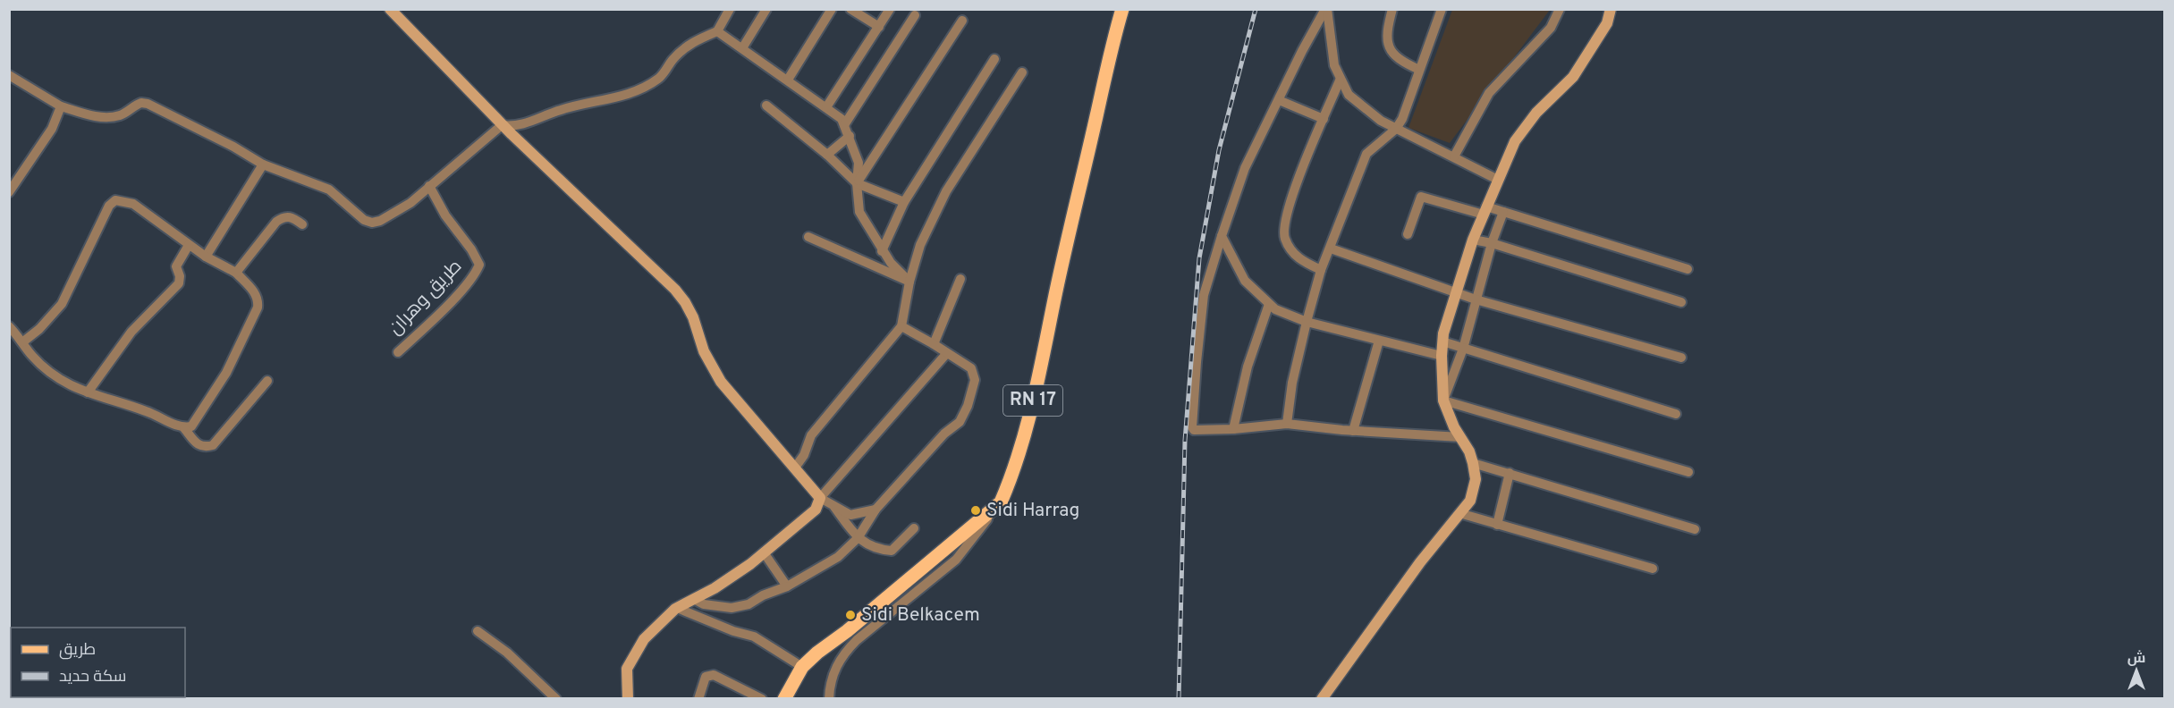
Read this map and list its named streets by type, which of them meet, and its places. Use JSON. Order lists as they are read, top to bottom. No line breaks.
{"streets":{"main road":["RN 17"],"street":["طريق وهران"]},"places":["Sidi Harrag","Sidi Belkacem"],"legend":["طريق","سكة حديد"],"north":"top"}
